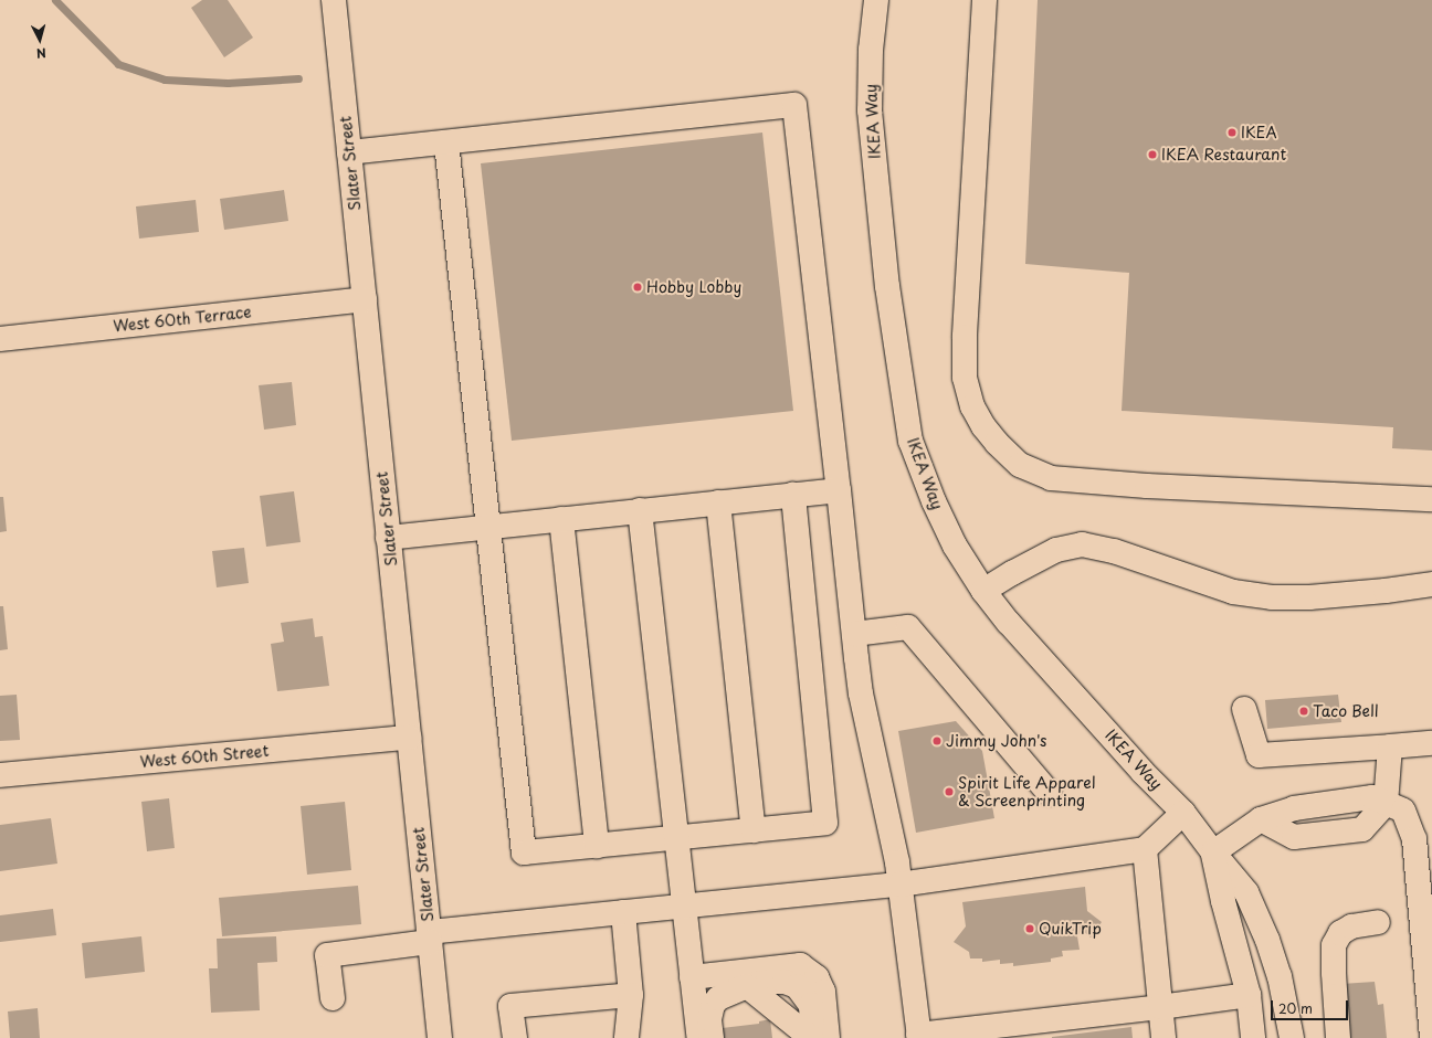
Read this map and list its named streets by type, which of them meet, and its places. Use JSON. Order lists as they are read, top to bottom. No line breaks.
{"streets":{"street":["IKEA Way","Slater Street","West 60th Terrace","West 60th Street"]},"crossings":[["Slater Street","West 60th Terrace"],["Slater Street","West 60th Street"]],"places":["IKEA","IKEA Restaurant","Hobby Lobby","Taco Bell","Jimmy John's","Spirit Life Apparel & Screenprinting","QuikTrip"],"scale_bar":"20 m","north":"bottom"}
